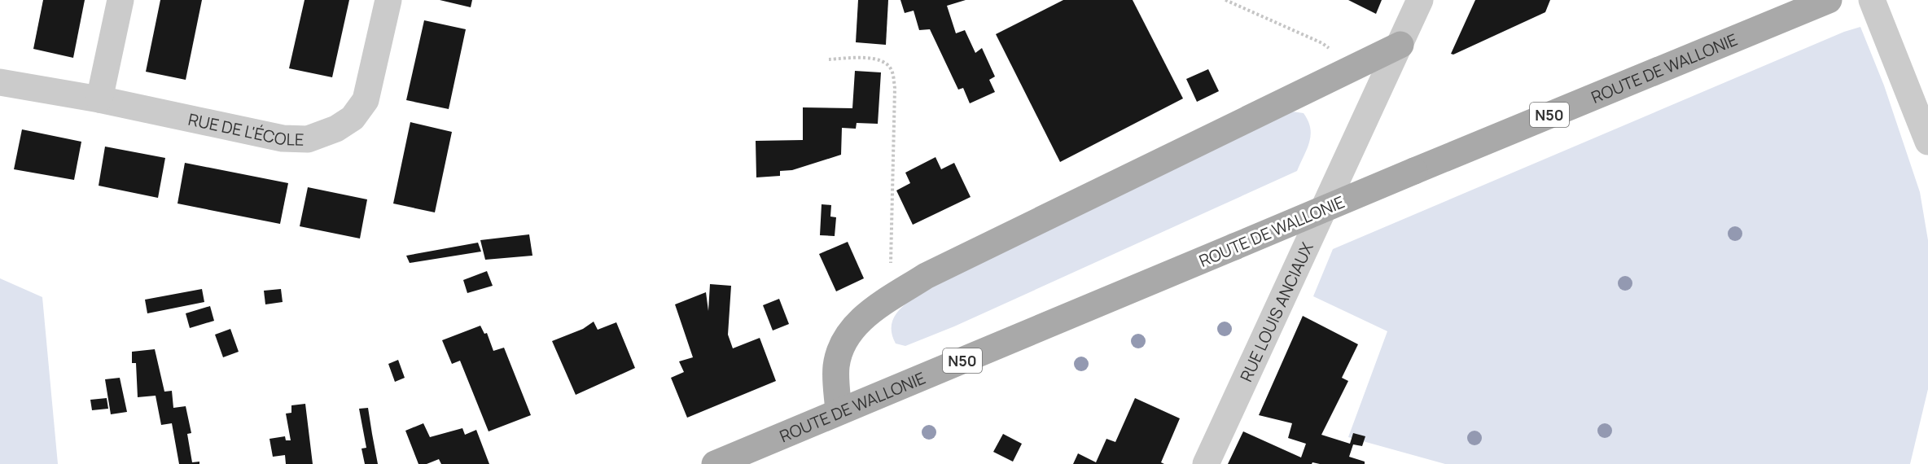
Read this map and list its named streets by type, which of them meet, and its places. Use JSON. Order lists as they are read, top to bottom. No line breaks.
{"streets":{"main road":["ROUTE DE WALLONIE","N50"],"street":["RUE DE L'ÉCOLE","RUE LOUIS ANCIAUX"]}}
